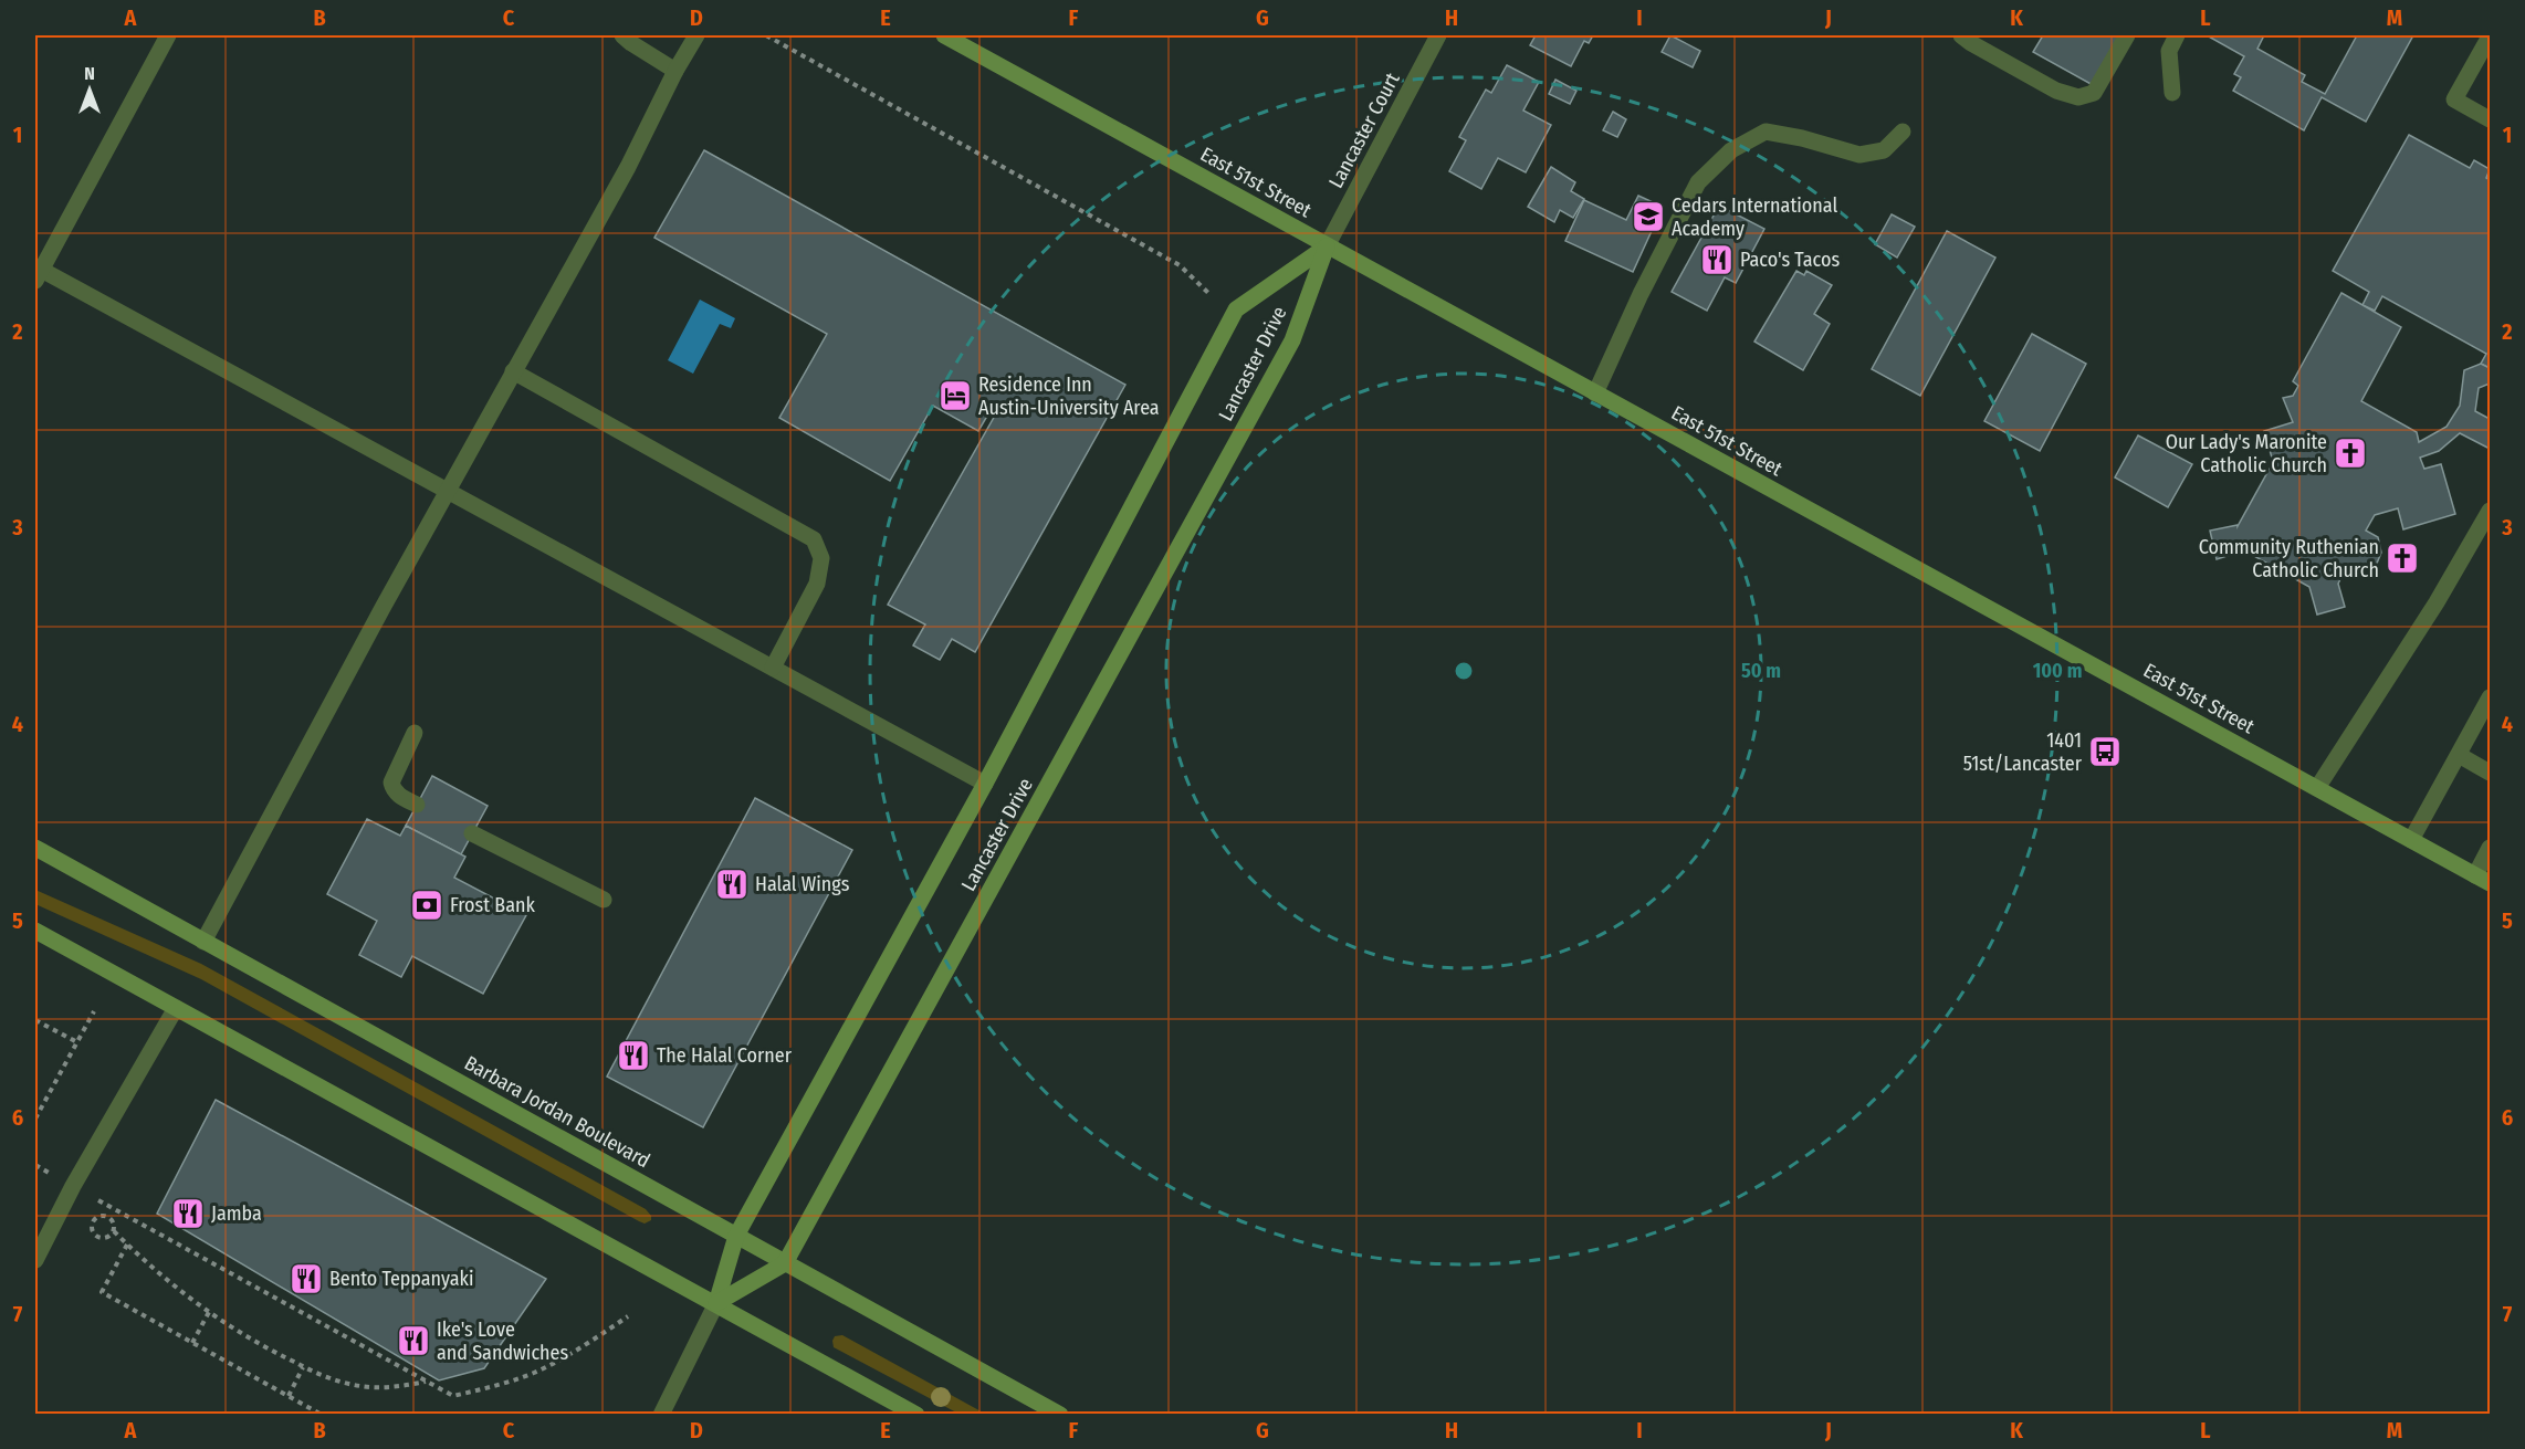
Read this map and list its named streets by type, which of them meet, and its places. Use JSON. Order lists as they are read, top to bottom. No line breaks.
{"streets":{"street":["Lancaster Court","East 51st Street","Lancaster Drive","Barbara Jordan Boulevard"]},"crossings":[["Lancaster Court","East 51st Street"],["Lancaster Court","Lancaster Drive"],["East 51st Street","Lancaster Drive"],["Lancaster Drive","Barbara Jordan Boulevard"]],"places":{"school or university":["Cedars International Academy"],"restaurant":["Paco's Tacos","Halal Wings","The Halal Corner","Jamba","Bento Teppanyaki","Ike's Love and Sandwiches"],"hotel":["Residence Inn Austin-University Area"],"church":["Our Lady's Maronite Catholic Church","Community Ruthenian Catholic Church"],"bus stop":["1401 51st/Lancaster"],"bank":["Frost Bank"]},"north":"top","grid":{"columns":["A","B","C","D","E","F","G","H","I","J","K","L","M"],"rows":["1","2","3","4","5","6","7"]},"rings":["50 m","100 m"]}
